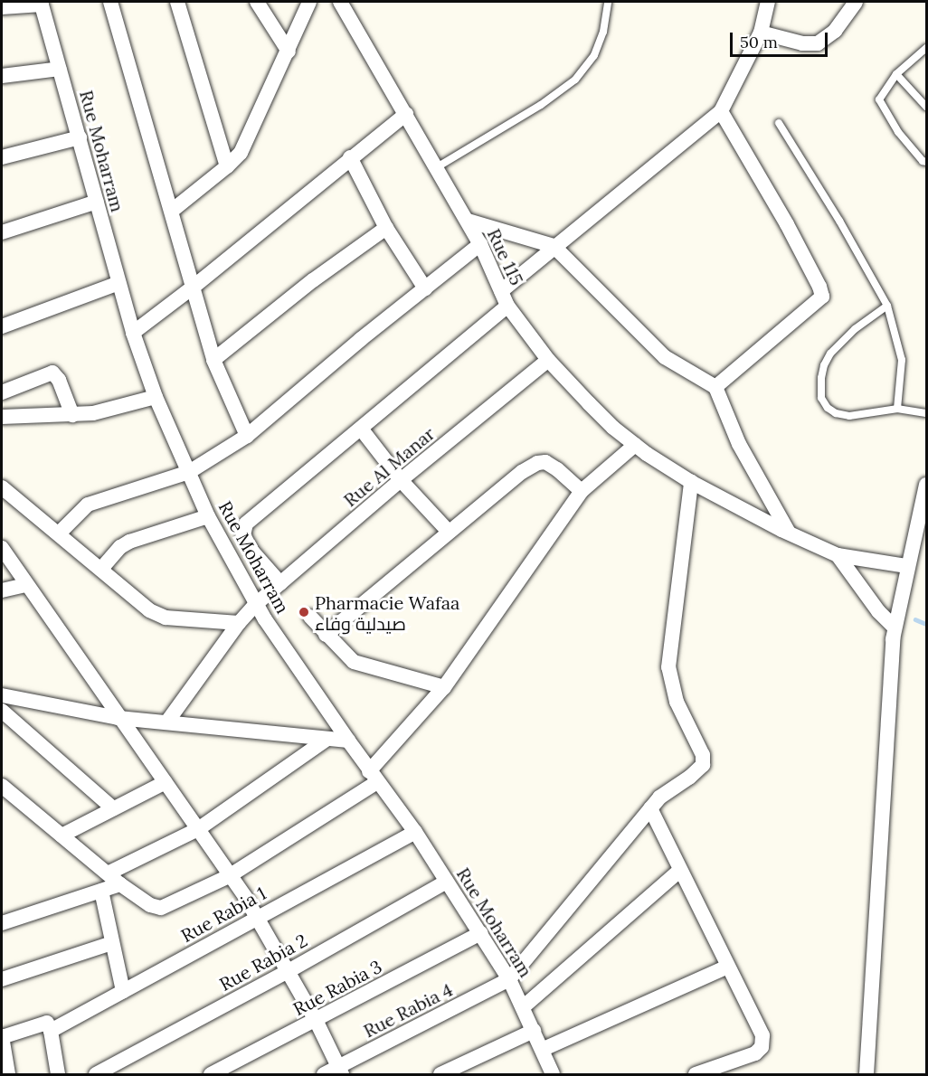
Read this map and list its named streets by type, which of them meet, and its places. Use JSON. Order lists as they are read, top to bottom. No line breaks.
{"streets":{"street":["Rue Moharram","Rue 115","Rue Al Manar","Rue Rabia 1","Rue Rabia 2","Rue Rabia 3","Rue Rabia 4"]},"crossings":[["Rue Moharram","Rue Al Manar"],["Rue Moharram","Rue Rabia 1"],["Rue Moharram","Rue Rabia 2"],["Rue Moharram","Rue Rabia 3"],["Rue Moharram","Rue Rabia 4"],["Rue 115","Rue Al Manar"]],"places":["Pharmacie Wafaa صيدلية وفاء"],"scale_bar":"50 m"}
